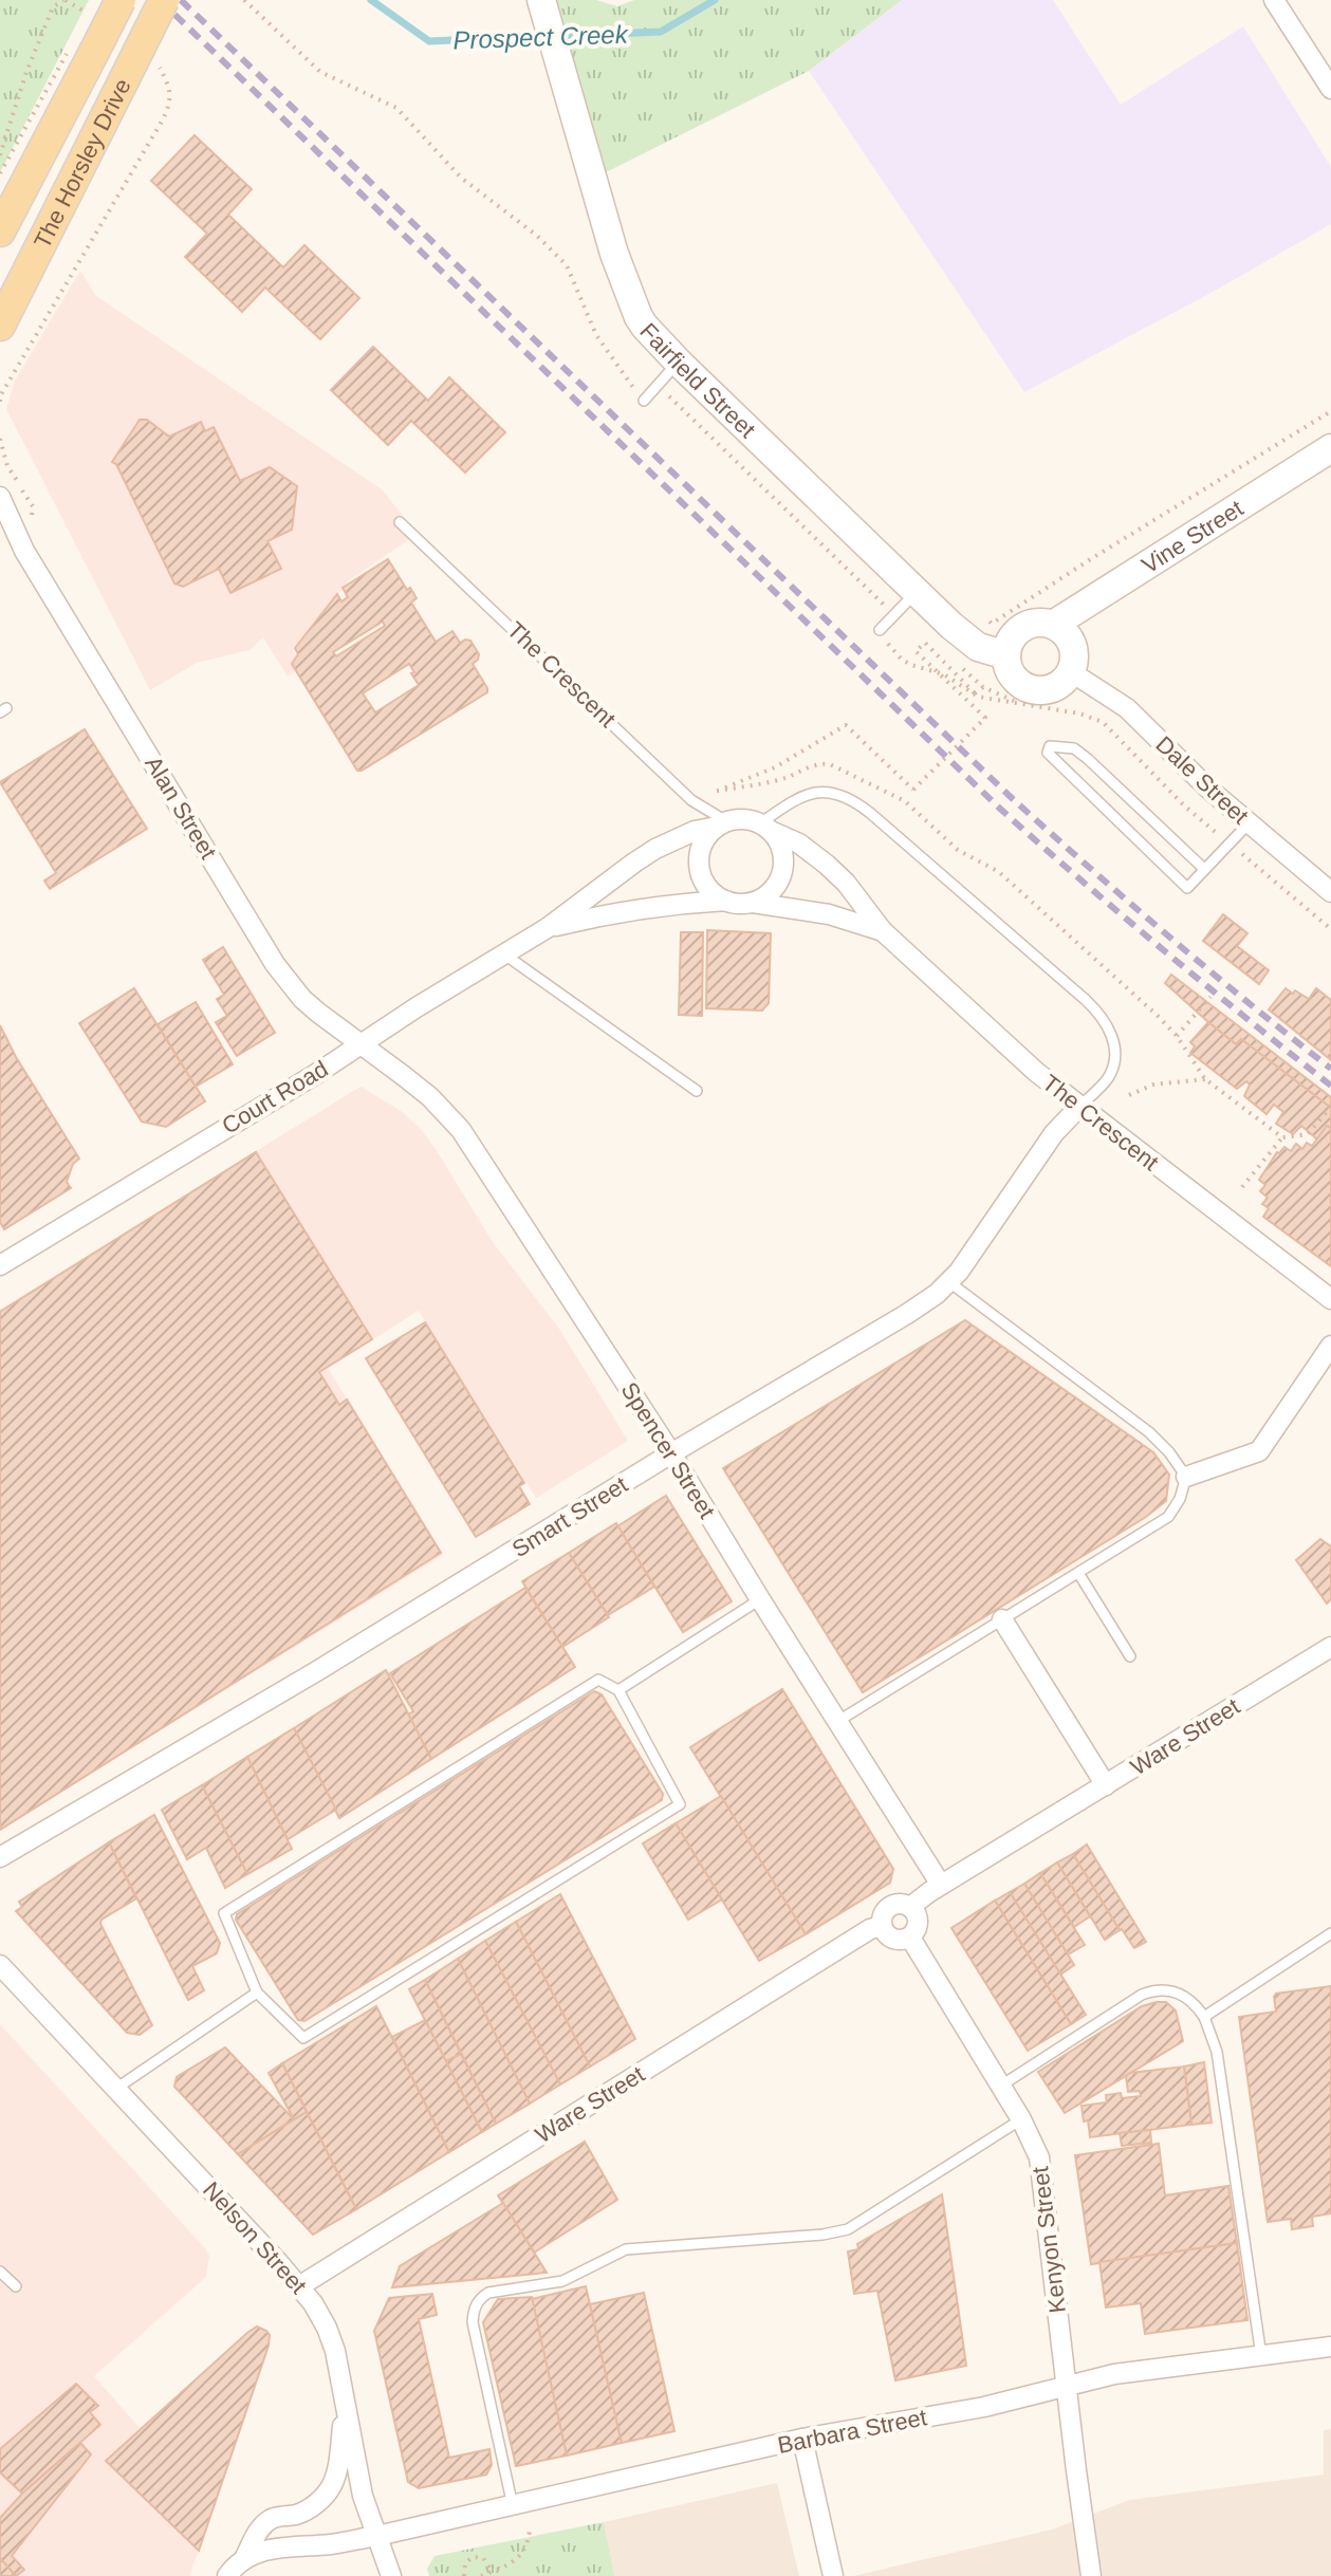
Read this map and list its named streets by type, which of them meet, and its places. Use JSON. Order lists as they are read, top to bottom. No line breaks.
{"streets":{"main road":["The Horsley Drive","Fairfield Street","Vine Street"],"street":["The Crescent","Dale Street","Alan Street","Court Road","Spencer Street","Smart Street","Ware Street","Nelson Street","Kenyon Street","Barbara Street"]},"crossings":[["Fairfield Street","Vine Street"],["Fairfield Street","Dale Street"],["Vine Street","Dale Street"],["The Crescent","Court Road"],["The Crescent","Smart Street"],["Alan Street","Court Road"],["Alan Street","Spencer Street"],["Court Road","Spencer Street"],["Spencer Street","Smart Street"],["Spencer Street","Ware Street"],["Ware Street","Nelson Street"],["Ware Street","Kenyon Street"],["Nelson Street","Barbara Street"],["Kenyon Street","Barbara Street"]],"water":["Prospect Creek"]}
